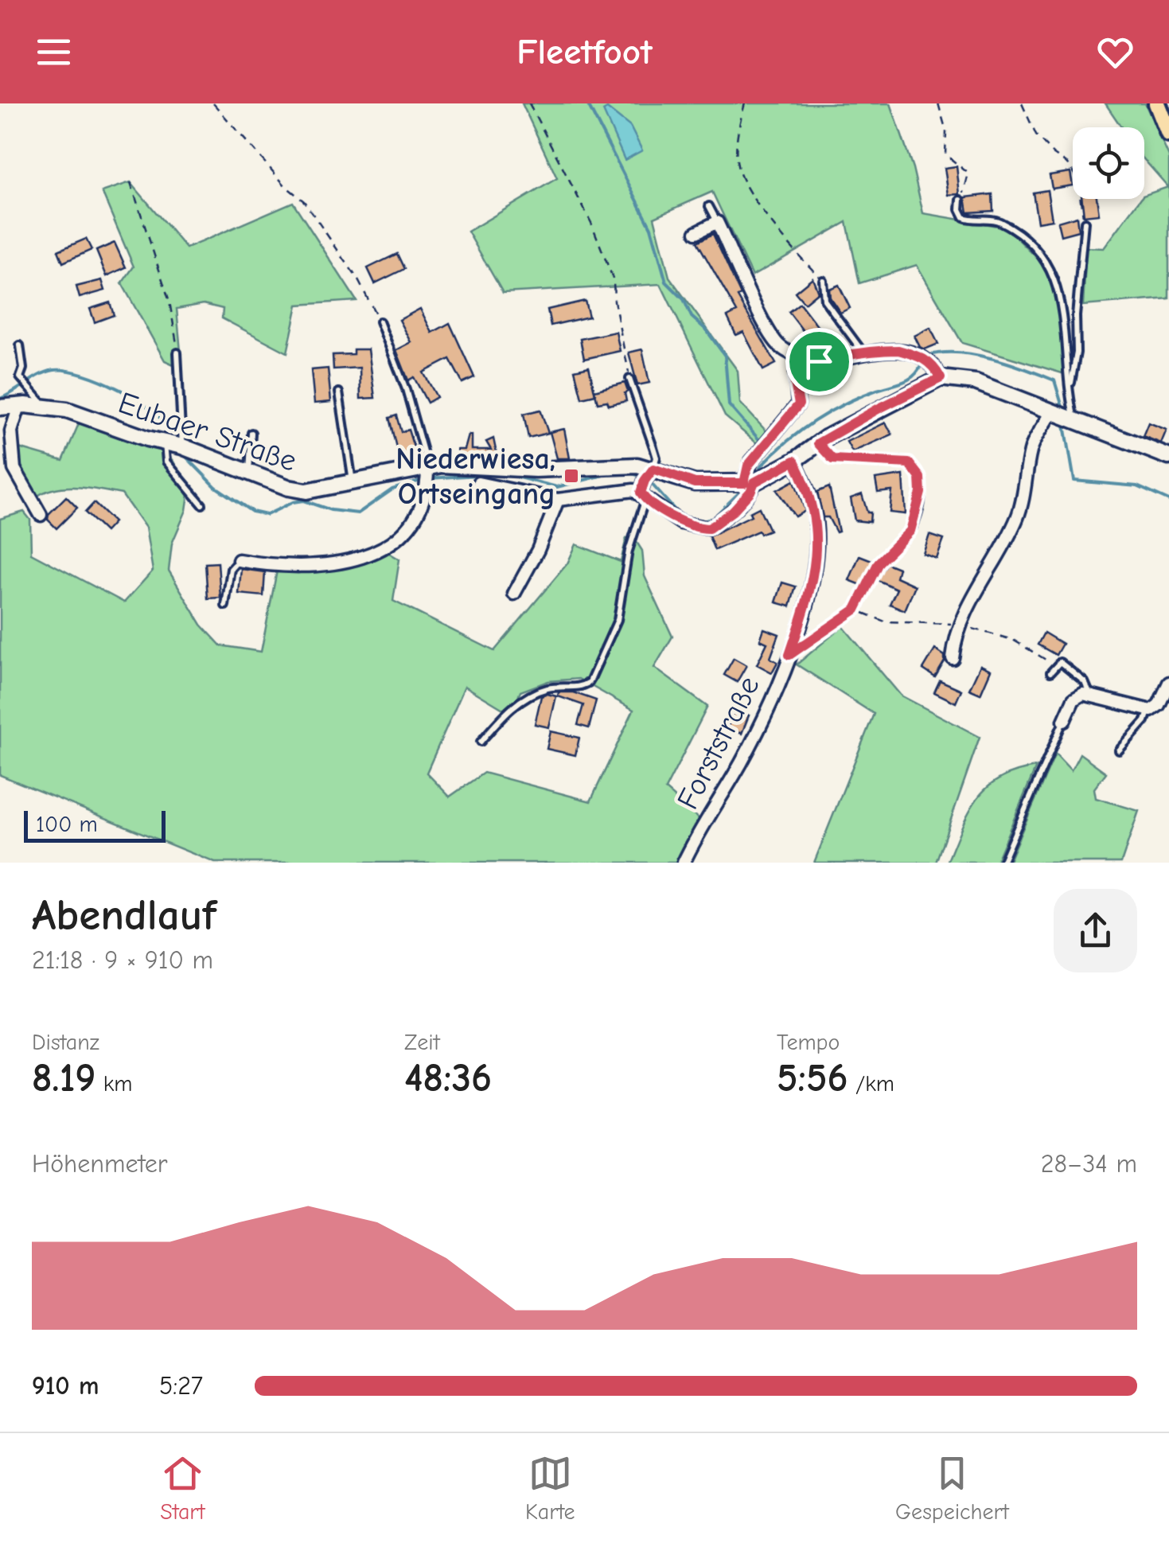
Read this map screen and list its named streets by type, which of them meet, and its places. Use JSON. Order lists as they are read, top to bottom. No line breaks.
{"streets":{"street":["Eubaer Straße","Forststraße"]},"crossings":[["Eubaer Straße","Forststraße"]],"places":{"transit":["Niederwiesa, Ortseingang"]},"scale_bar":"100 m","page":{"header":"Fleetfoot","scale":"100 m","heading":["Abendlauf","21:18 · 9 × 910 m"],"stats":[["Distanz","8.19 km"],["Zeit","48:36"],["Tempo","5:56 /km"]],"chart":["Höhenmeter","28–34 m"],"list":[{"name":"910 m","note":"5:27"}],"tabs":["Start","Karte","Gespeichert"]}}
